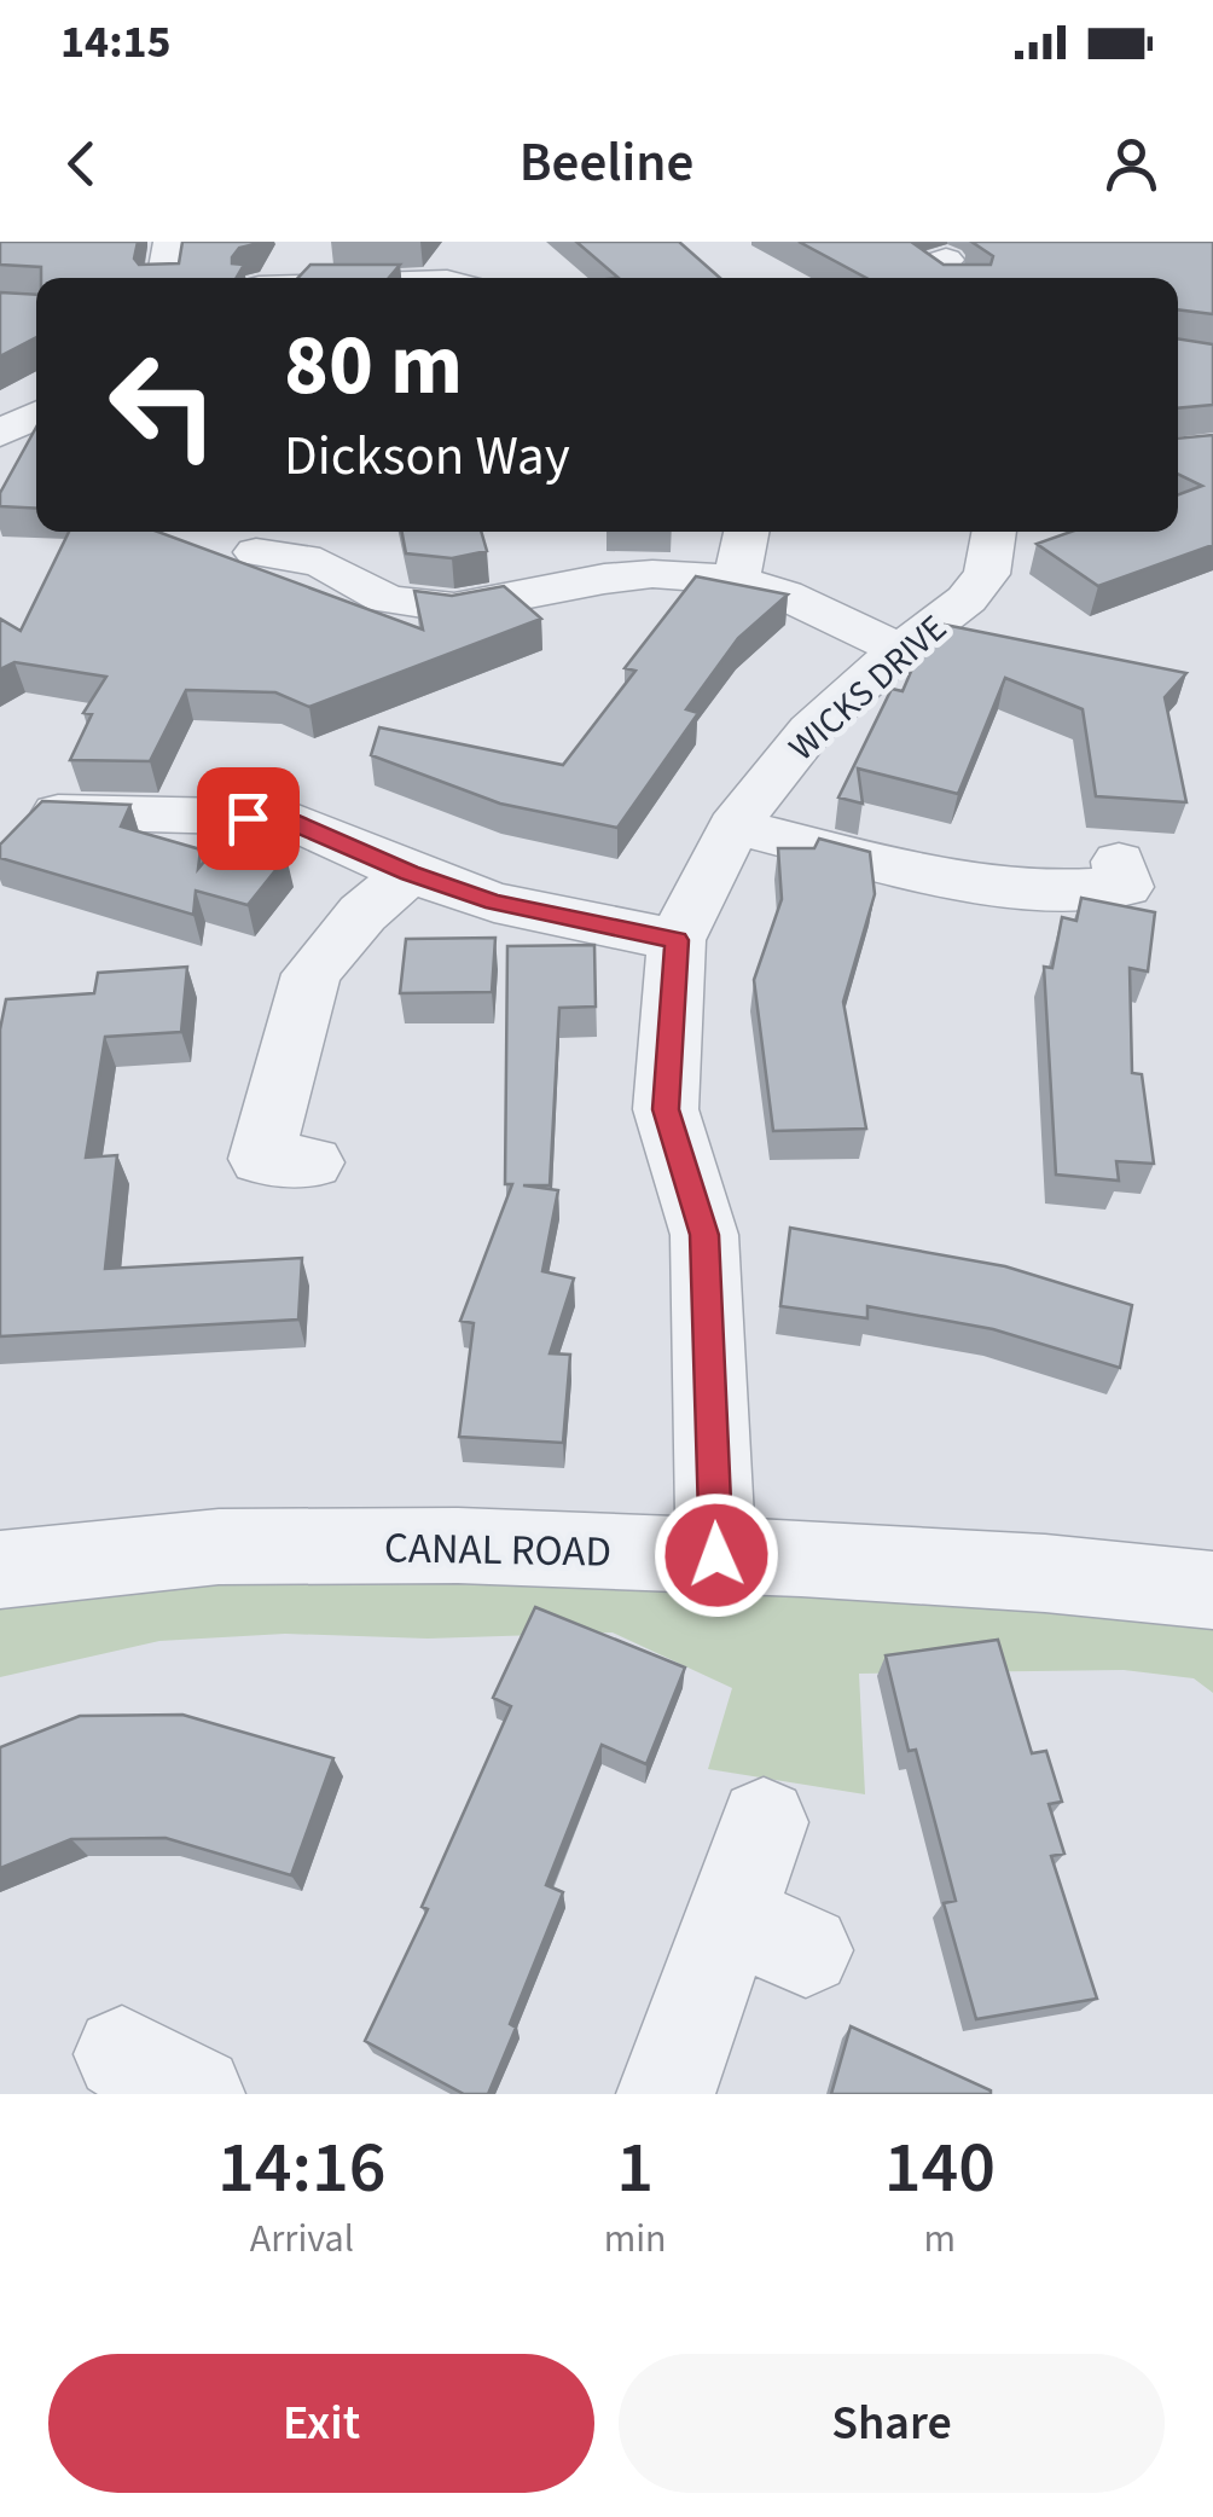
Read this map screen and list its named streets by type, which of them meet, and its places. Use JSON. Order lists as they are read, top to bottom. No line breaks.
{"streets":{"street":["WICKS DRIVE","CANAL ROAD"]},"crossings":[["WICKS DRIVE","CANAL ROAD"]],"page":{"status":"14:15","header":"Beeline","turn":["80 m","Dickson Way"],"eta":["14:16","Arrival","1","min","140","m"],"buttons":["Exit","Share"]}}
